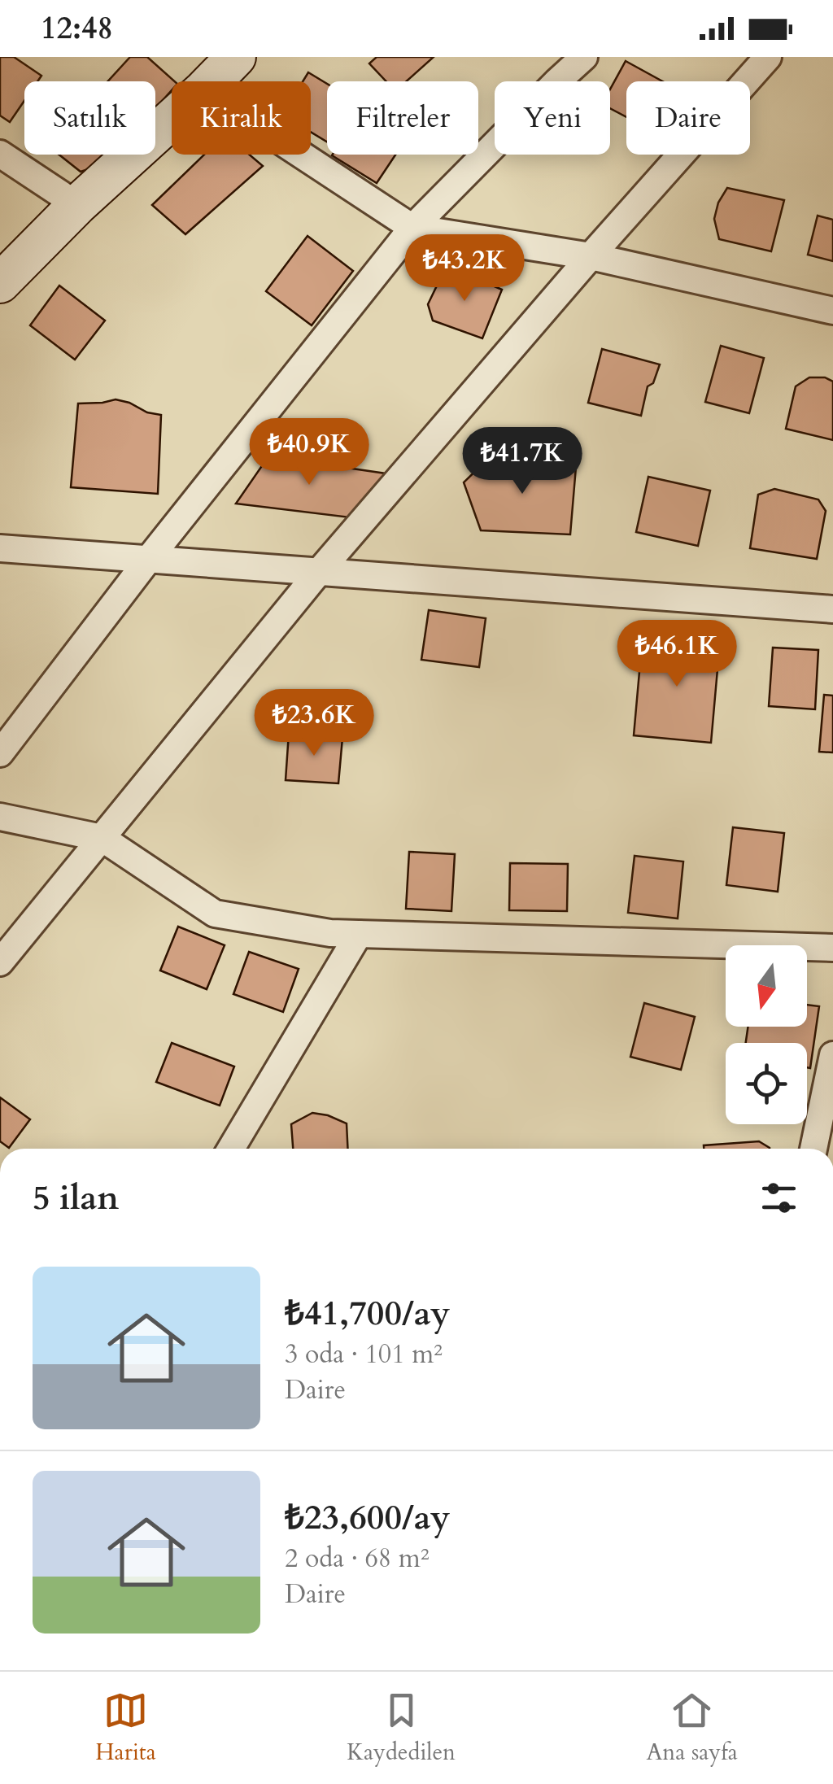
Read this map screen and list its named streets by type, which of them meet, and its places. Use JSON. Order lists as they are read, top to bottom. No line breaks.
{"north":"bottom","page":{"status":"12:48","chip":["Satılık","Kiralık","Filtreler","Yeni","Daire"],"price":["₺43.2K","₺40.9K","₺41.7K","₺46.1K","₺23.6K"],"heading":"5 ilan","list":[{"name":"₺41,700/ay","note":"3 oda · 101 m² · Daire"},{"name":"₺23,600/ay","note":"2 oda · 68 m² · Daire"}],"tabs":["Harita","Kaydedilen","Ana sayfa"]}}
